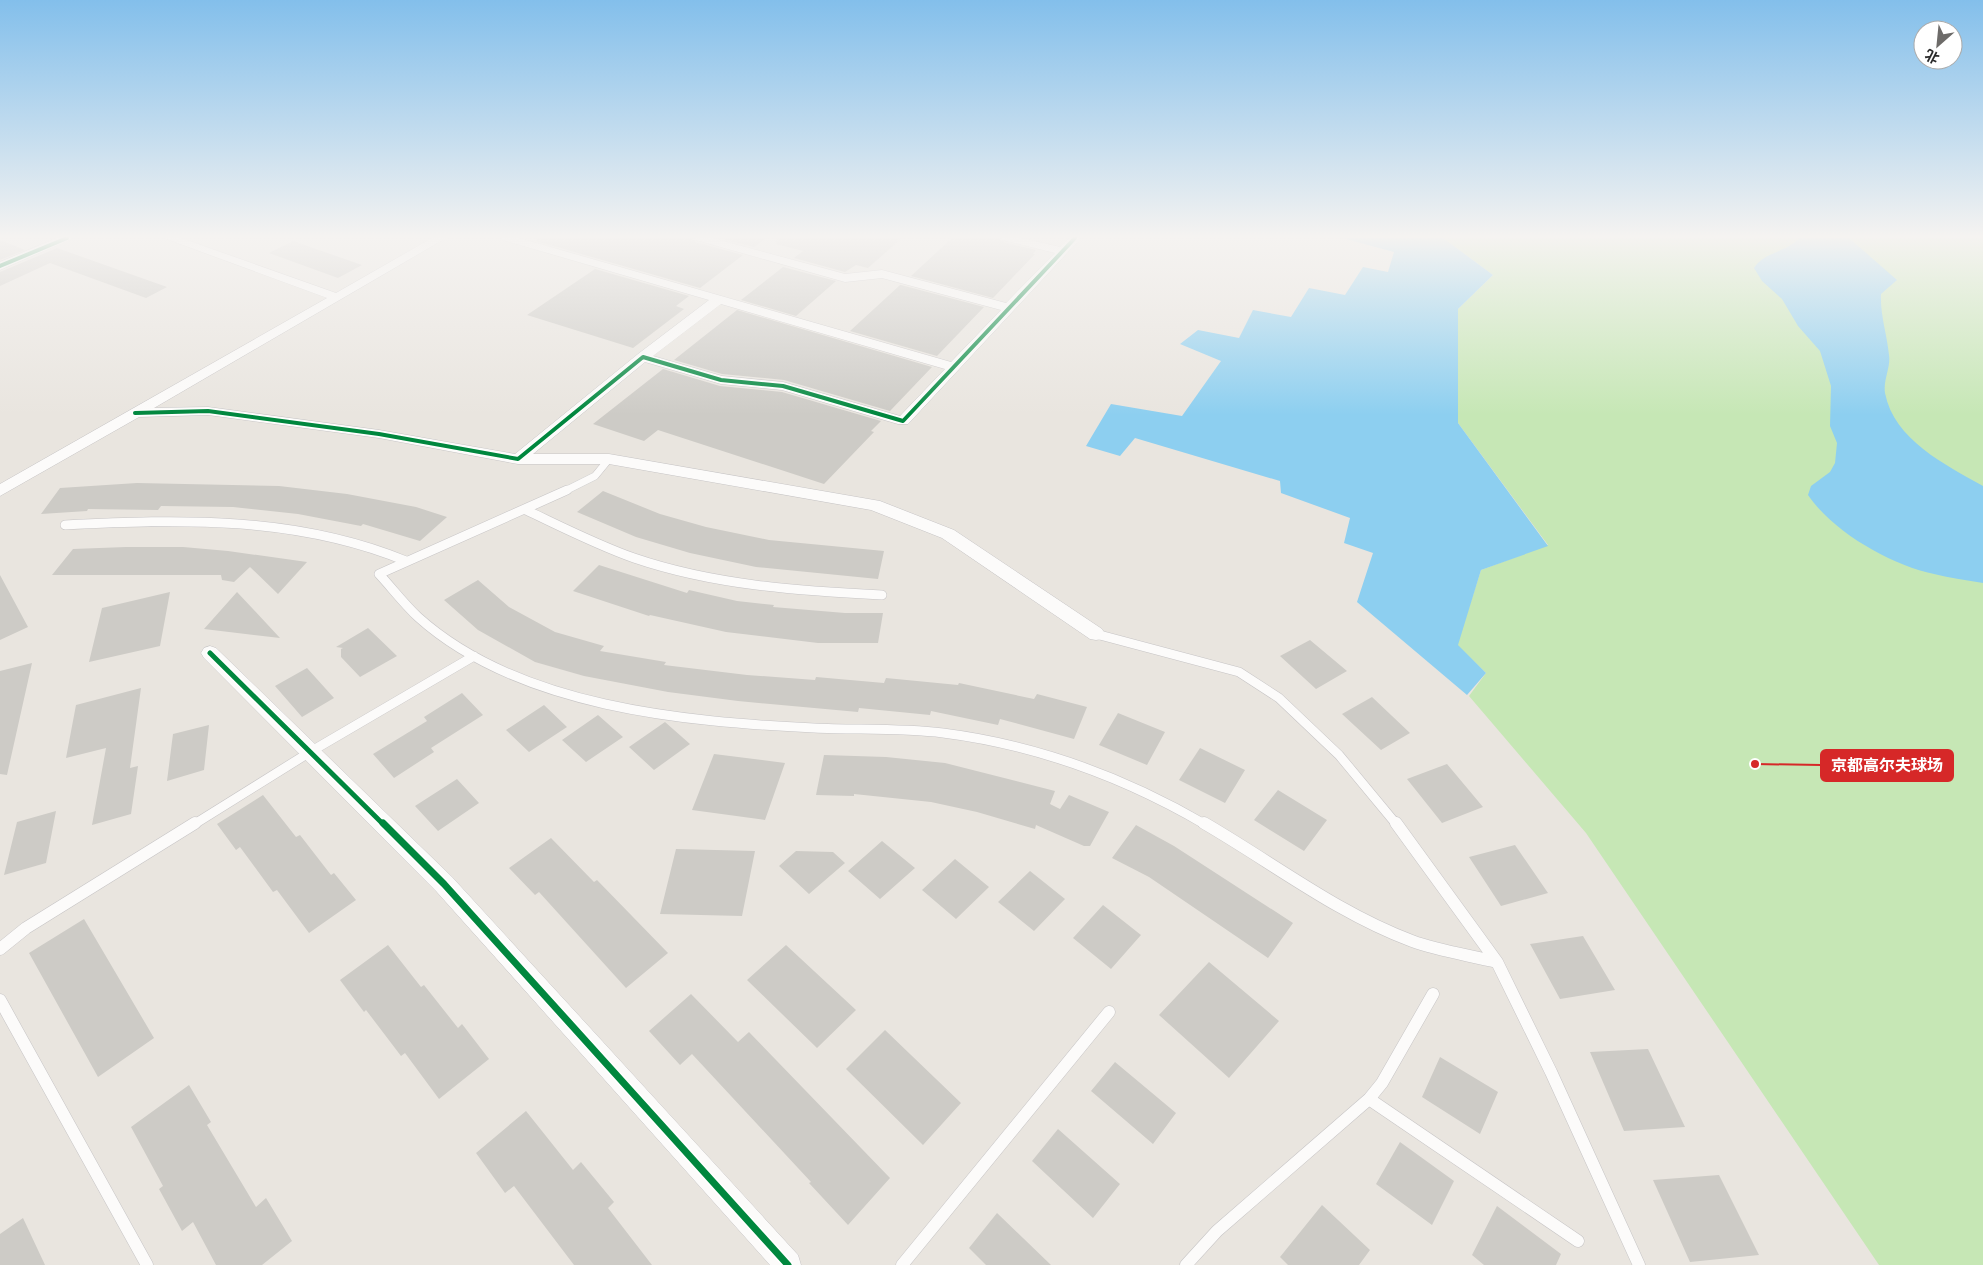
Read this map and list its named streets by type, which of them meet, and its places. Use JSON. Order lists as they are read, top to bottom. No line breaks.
{"places":["京都高尔夫球场"],"north":"bottom left"}
